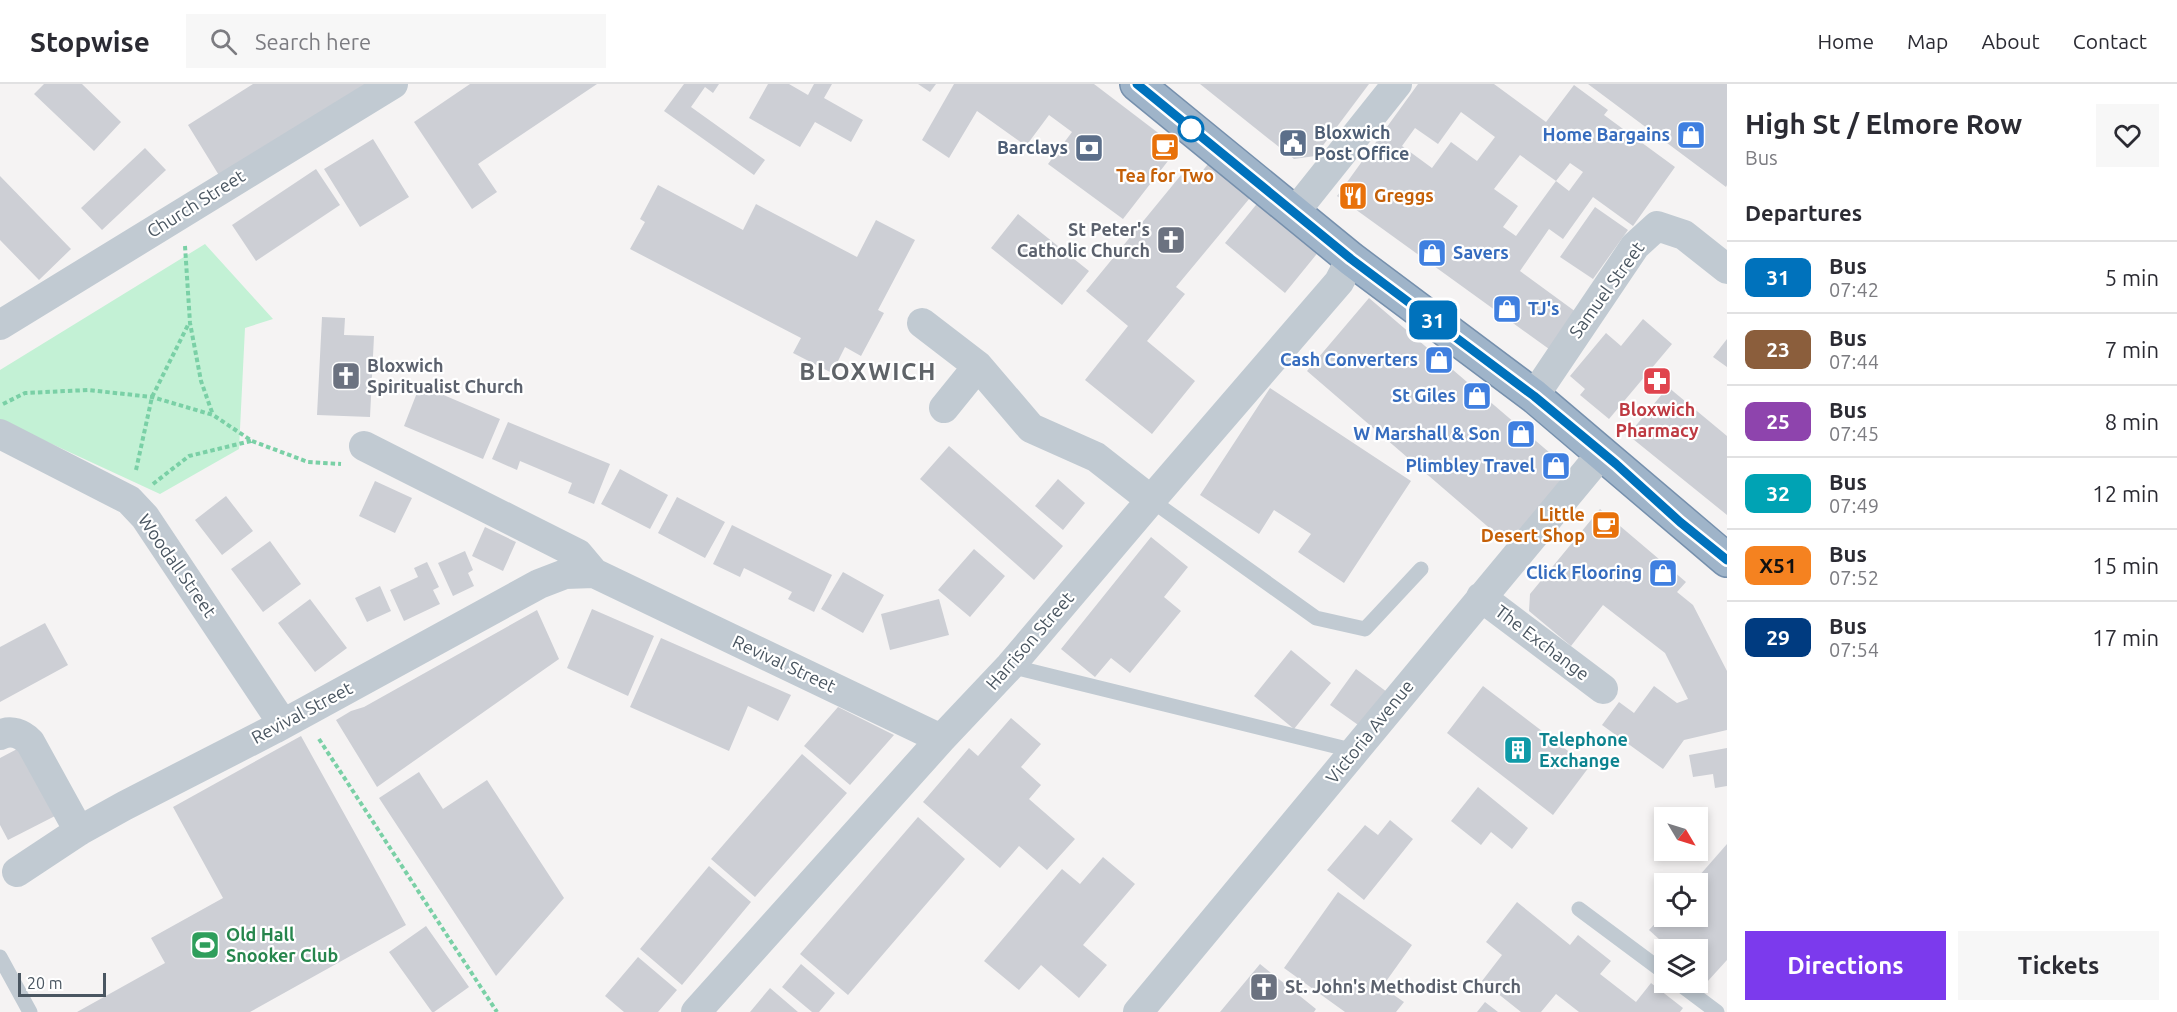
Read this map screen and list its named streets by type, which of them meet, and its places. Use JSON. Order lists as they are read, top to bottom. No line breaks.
{"streets":{"street":["Church Street","Samuel Street","Woodall Street","Harrison Street","The Exchange","Revival Street","Victoria Avenue"]},"crossings":[["Woodall Street","Revival Street"],["Harrison Street","Revival Street"],["The Exchange","Victoria Avenue"]],"districts":["BLOXWICH"],"places":{"shop":["Home Bargains","Savers","TJ's","Cash Converters","St Giles","W Marshall & Son","Plimbley Travel","Click Flooring"],"public building":["Bloxwich Post Office"],"cafe":["Tea for Two","Little Desert Shop"],"bank":["Barclays"],"restaurant":["Greggs"],"church":["St Peter's Catholic Church","Bloxwich Spiritualist Church","St. John's Methodist Church"],"pharmacy":["Bloxwich Pharmacy"],"building":["Telephone Exchange"],"sports":["Old Hall Snooker Club"]},"lines":["bus line 31"],"scale_bar":"20 m","north":"bottom right","page":{"header":"Stopwise","search":"Search here","nav":["Home","Map","About","Contact"],"on_map":"31","heading":[["High St / Elmore Row","Bus"],"Departures"],"list":[{"mark":"31","name":"Bus","note":"07:42","value":"5 min"},{"mark":"23","name":"Bus","note":"07:44","value":"7 min"},{"mark":"25","name":"Bus","note":"07:45","value":"8 min"},{"mark":"32","name":"Bus","note":"07:49","value":"12 min"},{"mark":"X51","name":"Bus","note":"07:52","value":"15 min"},{"mark":"29","name":"Bus","note":"07:54","value":"17 min"}],"buttons":["Directions","Tickets"],"scale":"20 m"}}
